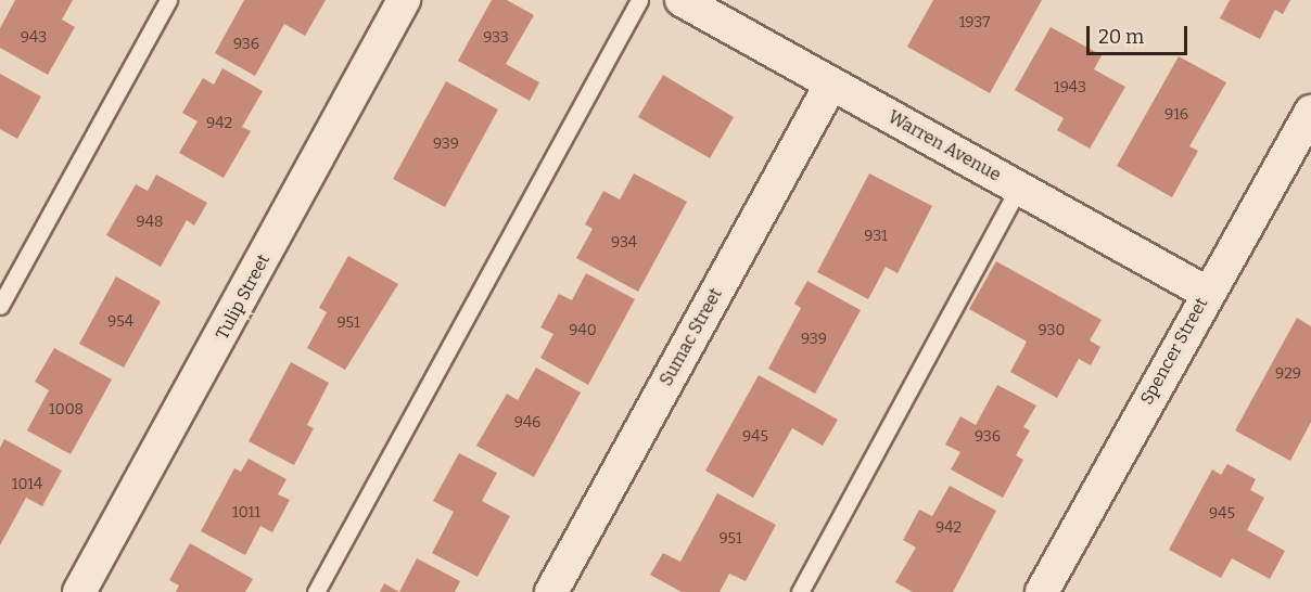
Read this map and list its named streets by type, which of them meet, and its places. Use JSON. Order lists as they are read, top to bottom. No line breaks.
{"streets":{"street":["Warren Avenue","Tulip Street","Sumac Street","Spencer Street"]},"crossings":[["Warren Avenue","Sumac Street"],["Warren Avenue","Spencer Street"]],"house_numbers":["1937","943","933","936","1943","916","942","939","948","931","934","954","951","940","930","939","929","1008","946","945","936","1014","1011","945","942","951"],"scale_bar":"20 m"}
